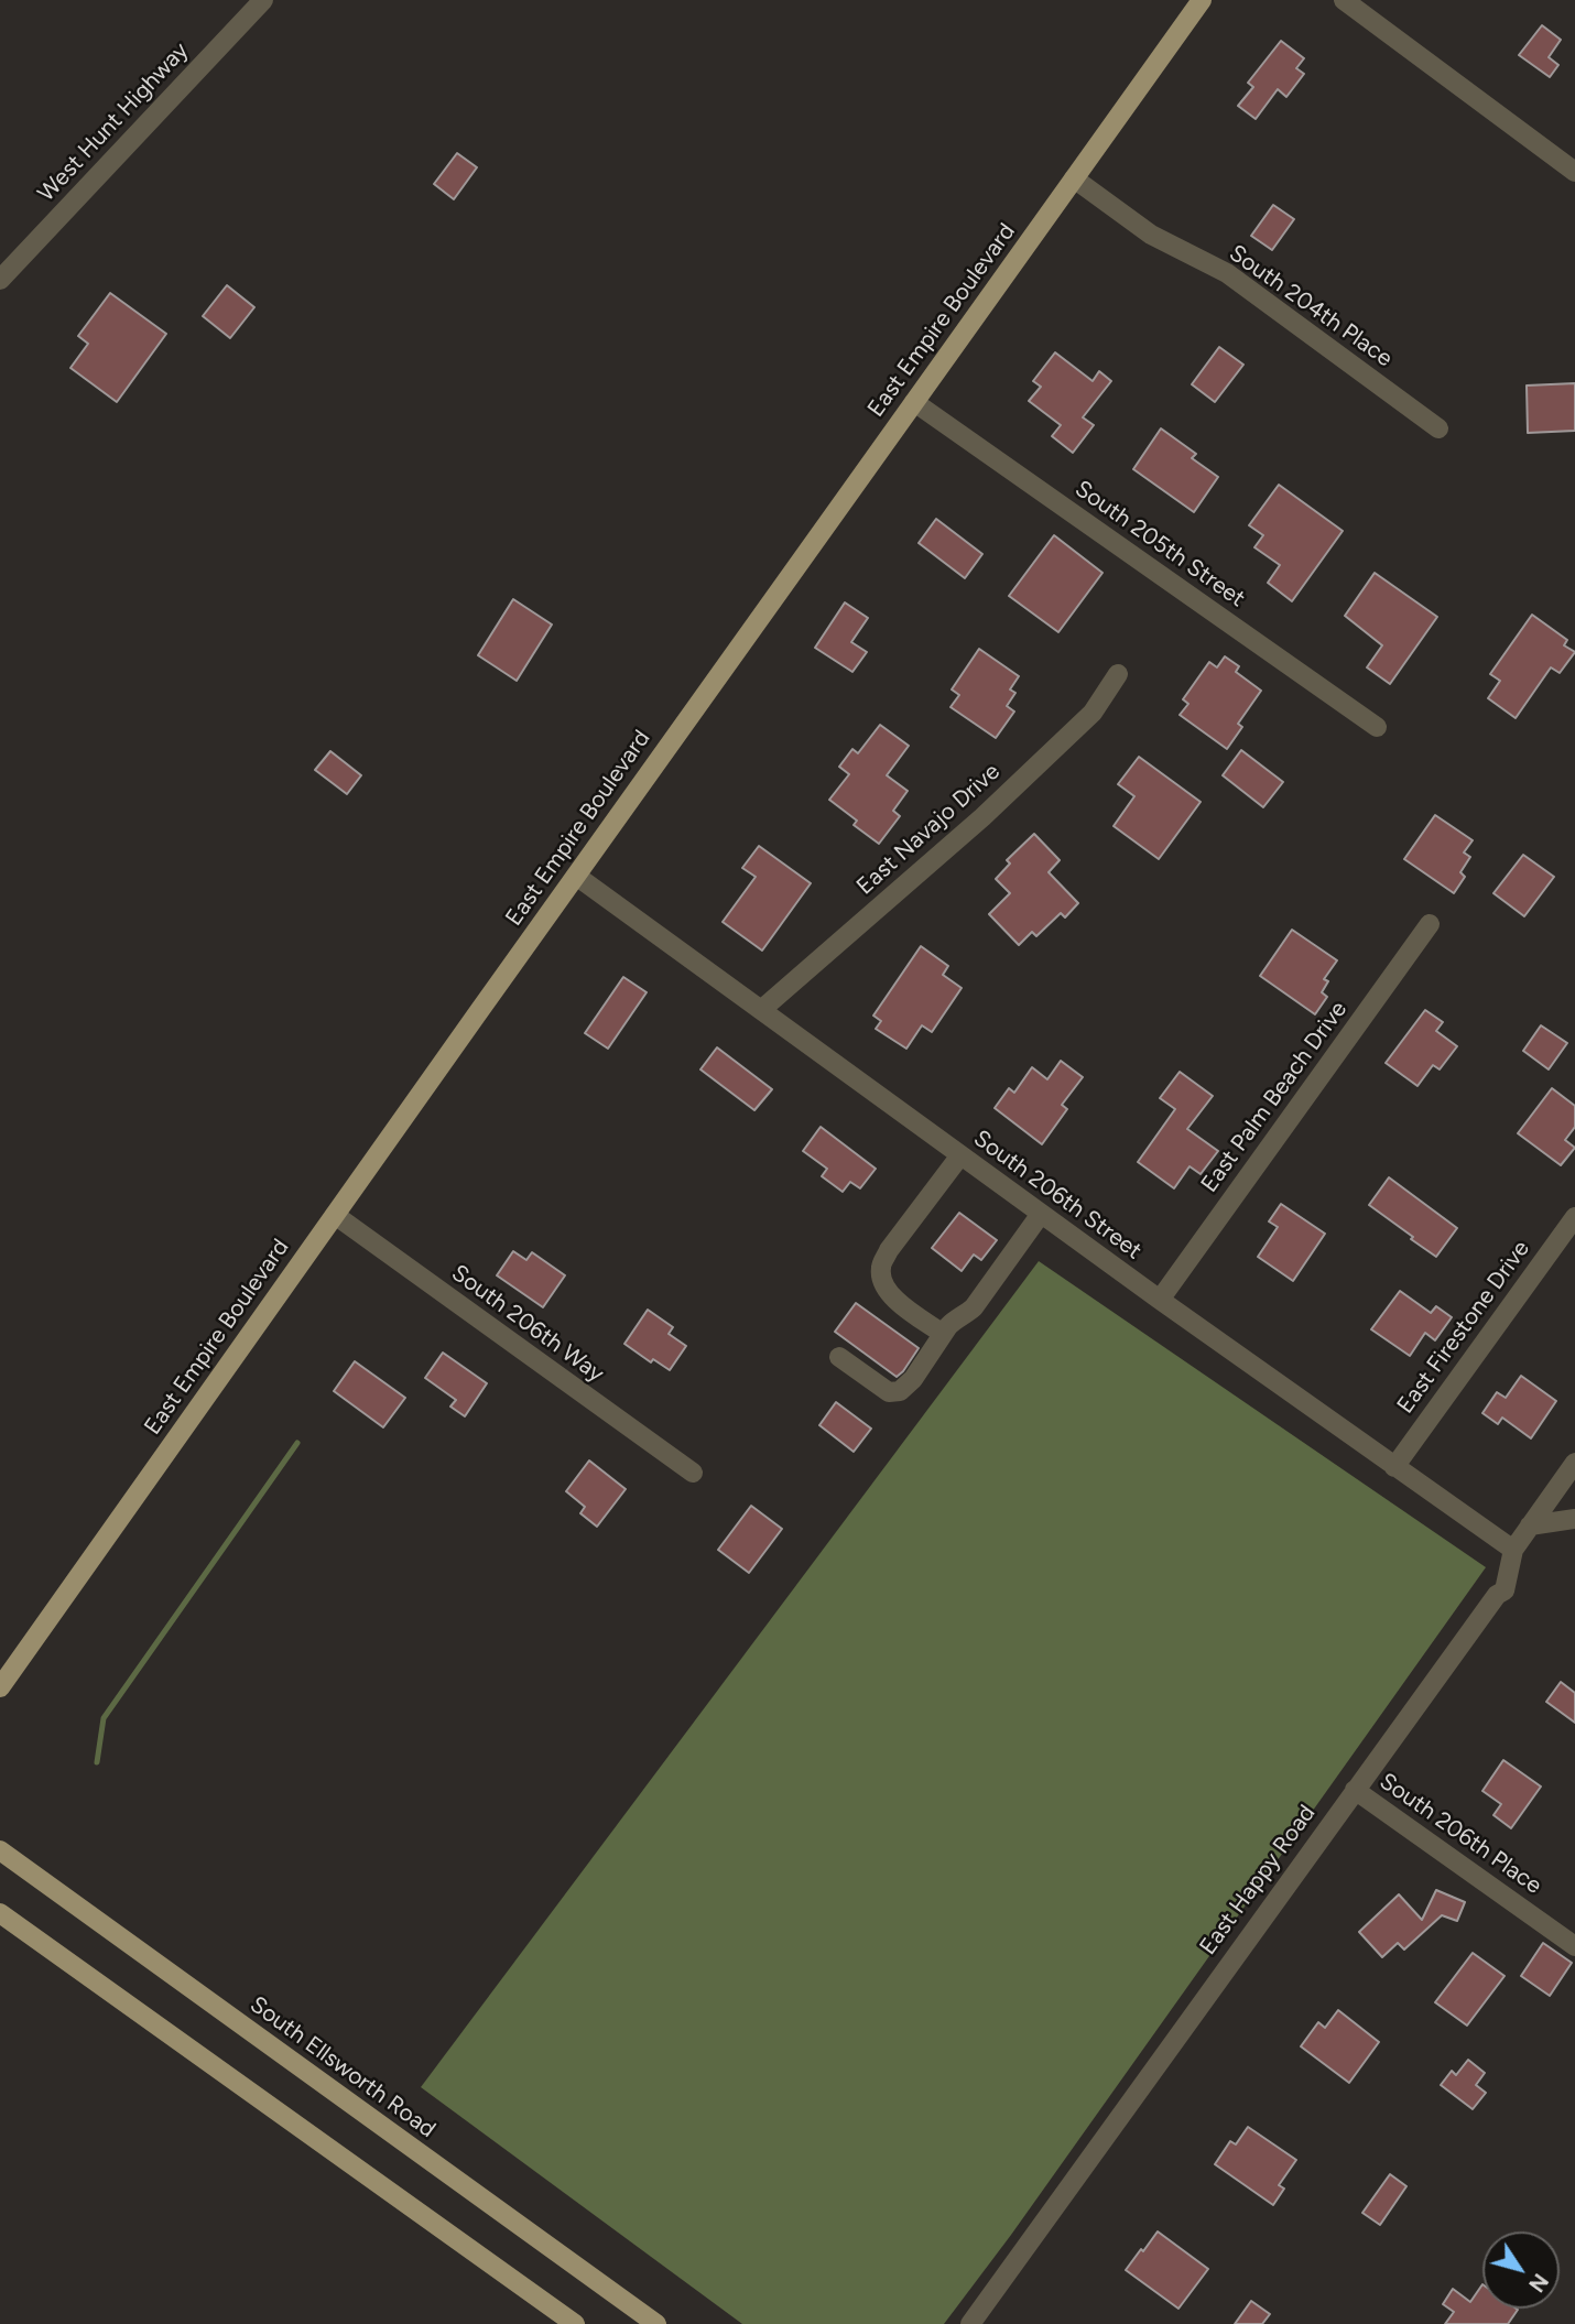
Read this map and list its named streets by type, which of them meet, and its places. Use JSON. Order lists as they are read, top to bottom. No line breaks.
{"streets":{"main road":["East Empire Boulevard","South Ellsworth Road"],"street":["West Hunt Highway","South 204th Place","South 205th Street","East Navajo Drive","East Palm Beach Drive","South 206th Street","South 206th Way","East Firestone Drive","South 206th Place","East Happy Road"]},"crossings":[["South 204th Place","East Empire Boulevard"],["East Empire Boulevard","South 205th Street"],["East Empire Boulevard","South 206th Street"],["East Empire Boulevard","South 206th Way"],["East Navajo Drive","South 206th Street"],["East Palm Beach Drive","South 206th Street"],["South 206th Street","East Firestone Drive"],["South 206th Street","East Happy Road"],["South 206th Place","East Happy Road"]],"north":"bottom right"}
